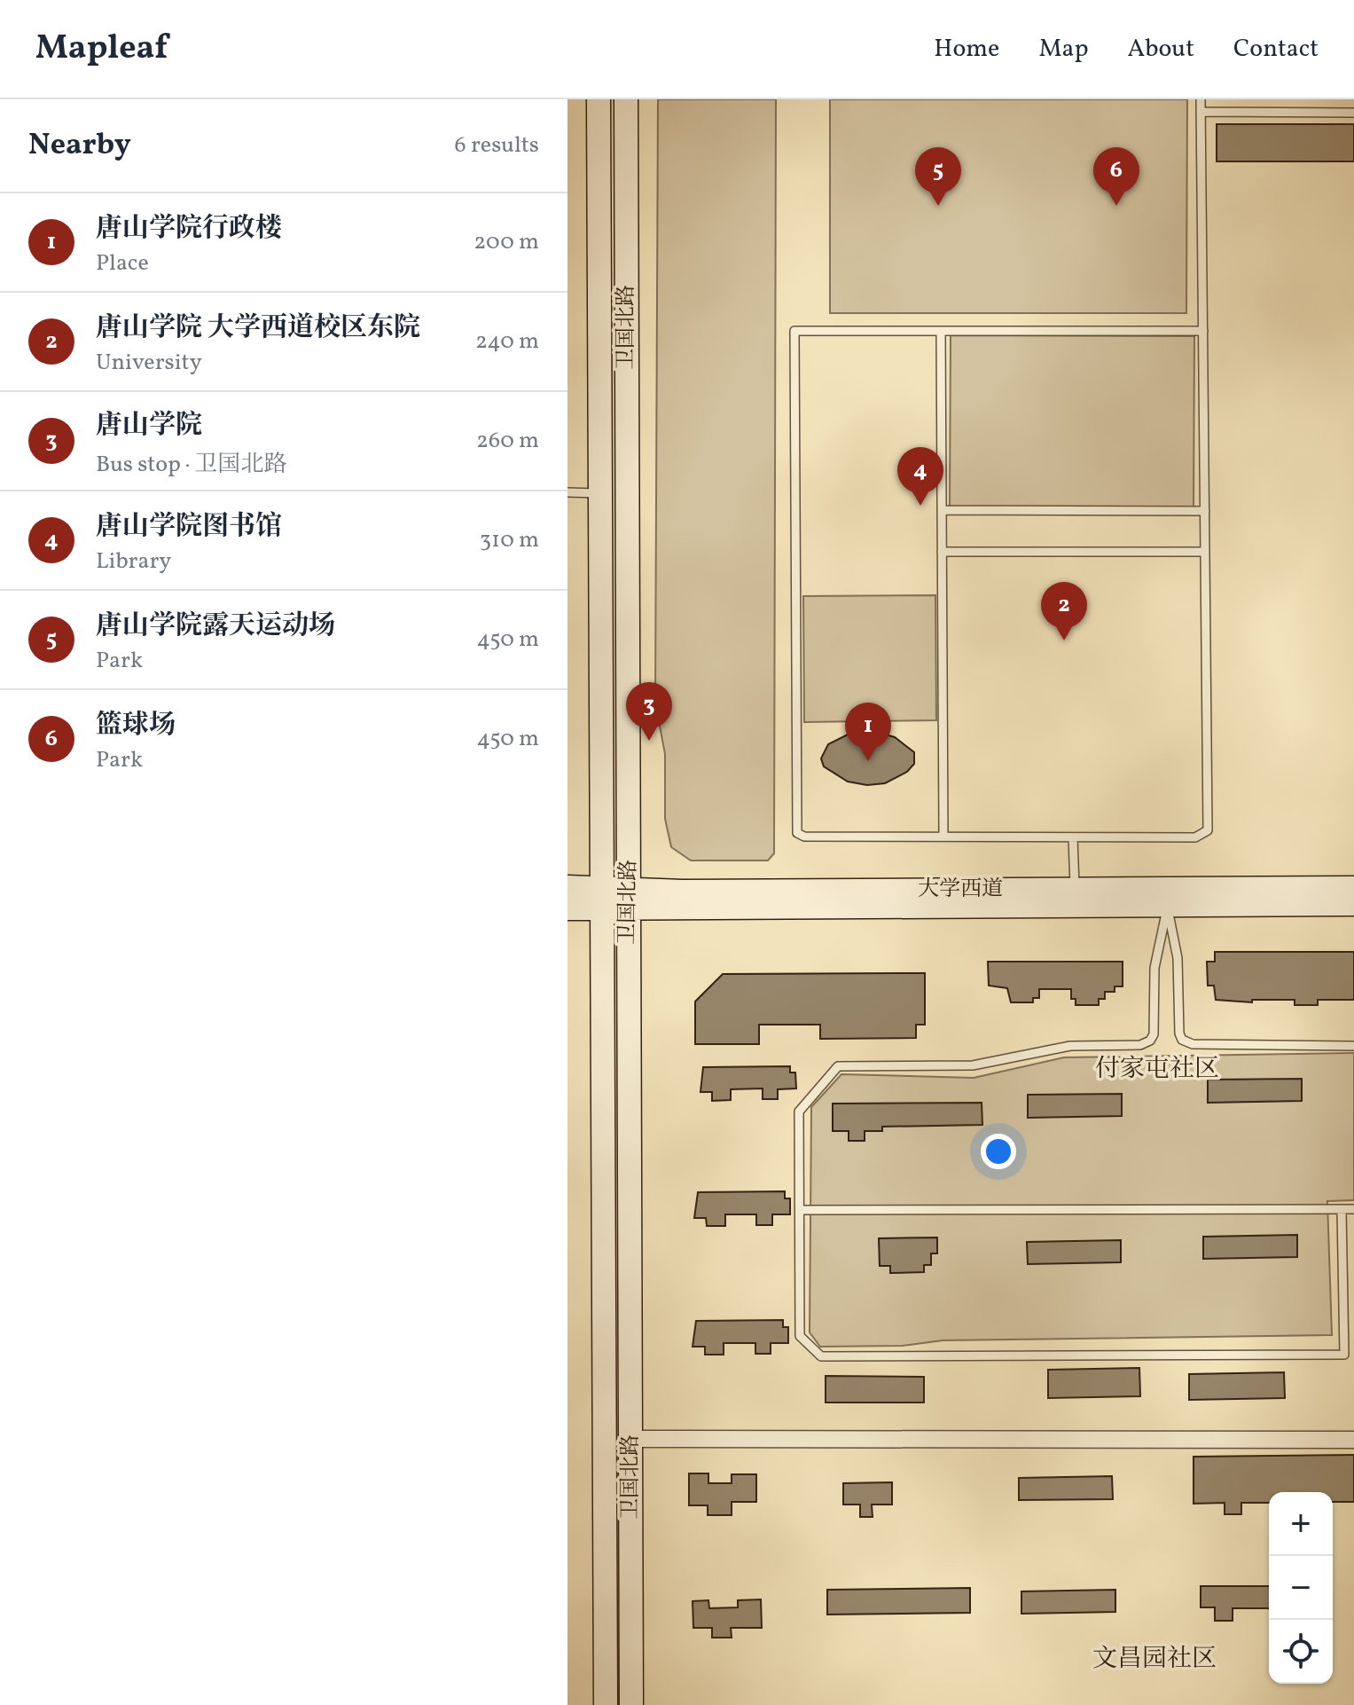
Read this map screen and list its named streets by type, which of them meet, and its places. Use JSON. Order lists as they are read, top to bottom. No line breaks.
{"streets":{"main road":["卫国北路","大学西道"]},"crossings":[["卫国北路","大学西道"]],"districts":["付家屯社区","文昌园社区"],"page":{"header":"Mapleaf","nav":["Home","Map","About","Contact"],"heading":["Nearby","6 results"],"pins":["5","6","4","2","3","1"],"list":[{"mark":"1","name":"唐山学院行政楼","note":"Place","value":"200 m"},{"mark":"2","name":"唐山学院 大学西道校区东院","note":"University","value":"240 m"},{"mark":"3","name":"唐山学院","note":"Bus stop · 卫国北路","value":"260 m"},{"mark":"4","name":"唐山学院图书馆","note":"Library","value":"310 m"},{"mark":"5","name":"唐山学院露天运动场","note":"Park","value":"450 m"},{"mark":"6","name":"篮球场","note":"Park","value":"450 m"}],"map_buttons":["+","−"]}}
